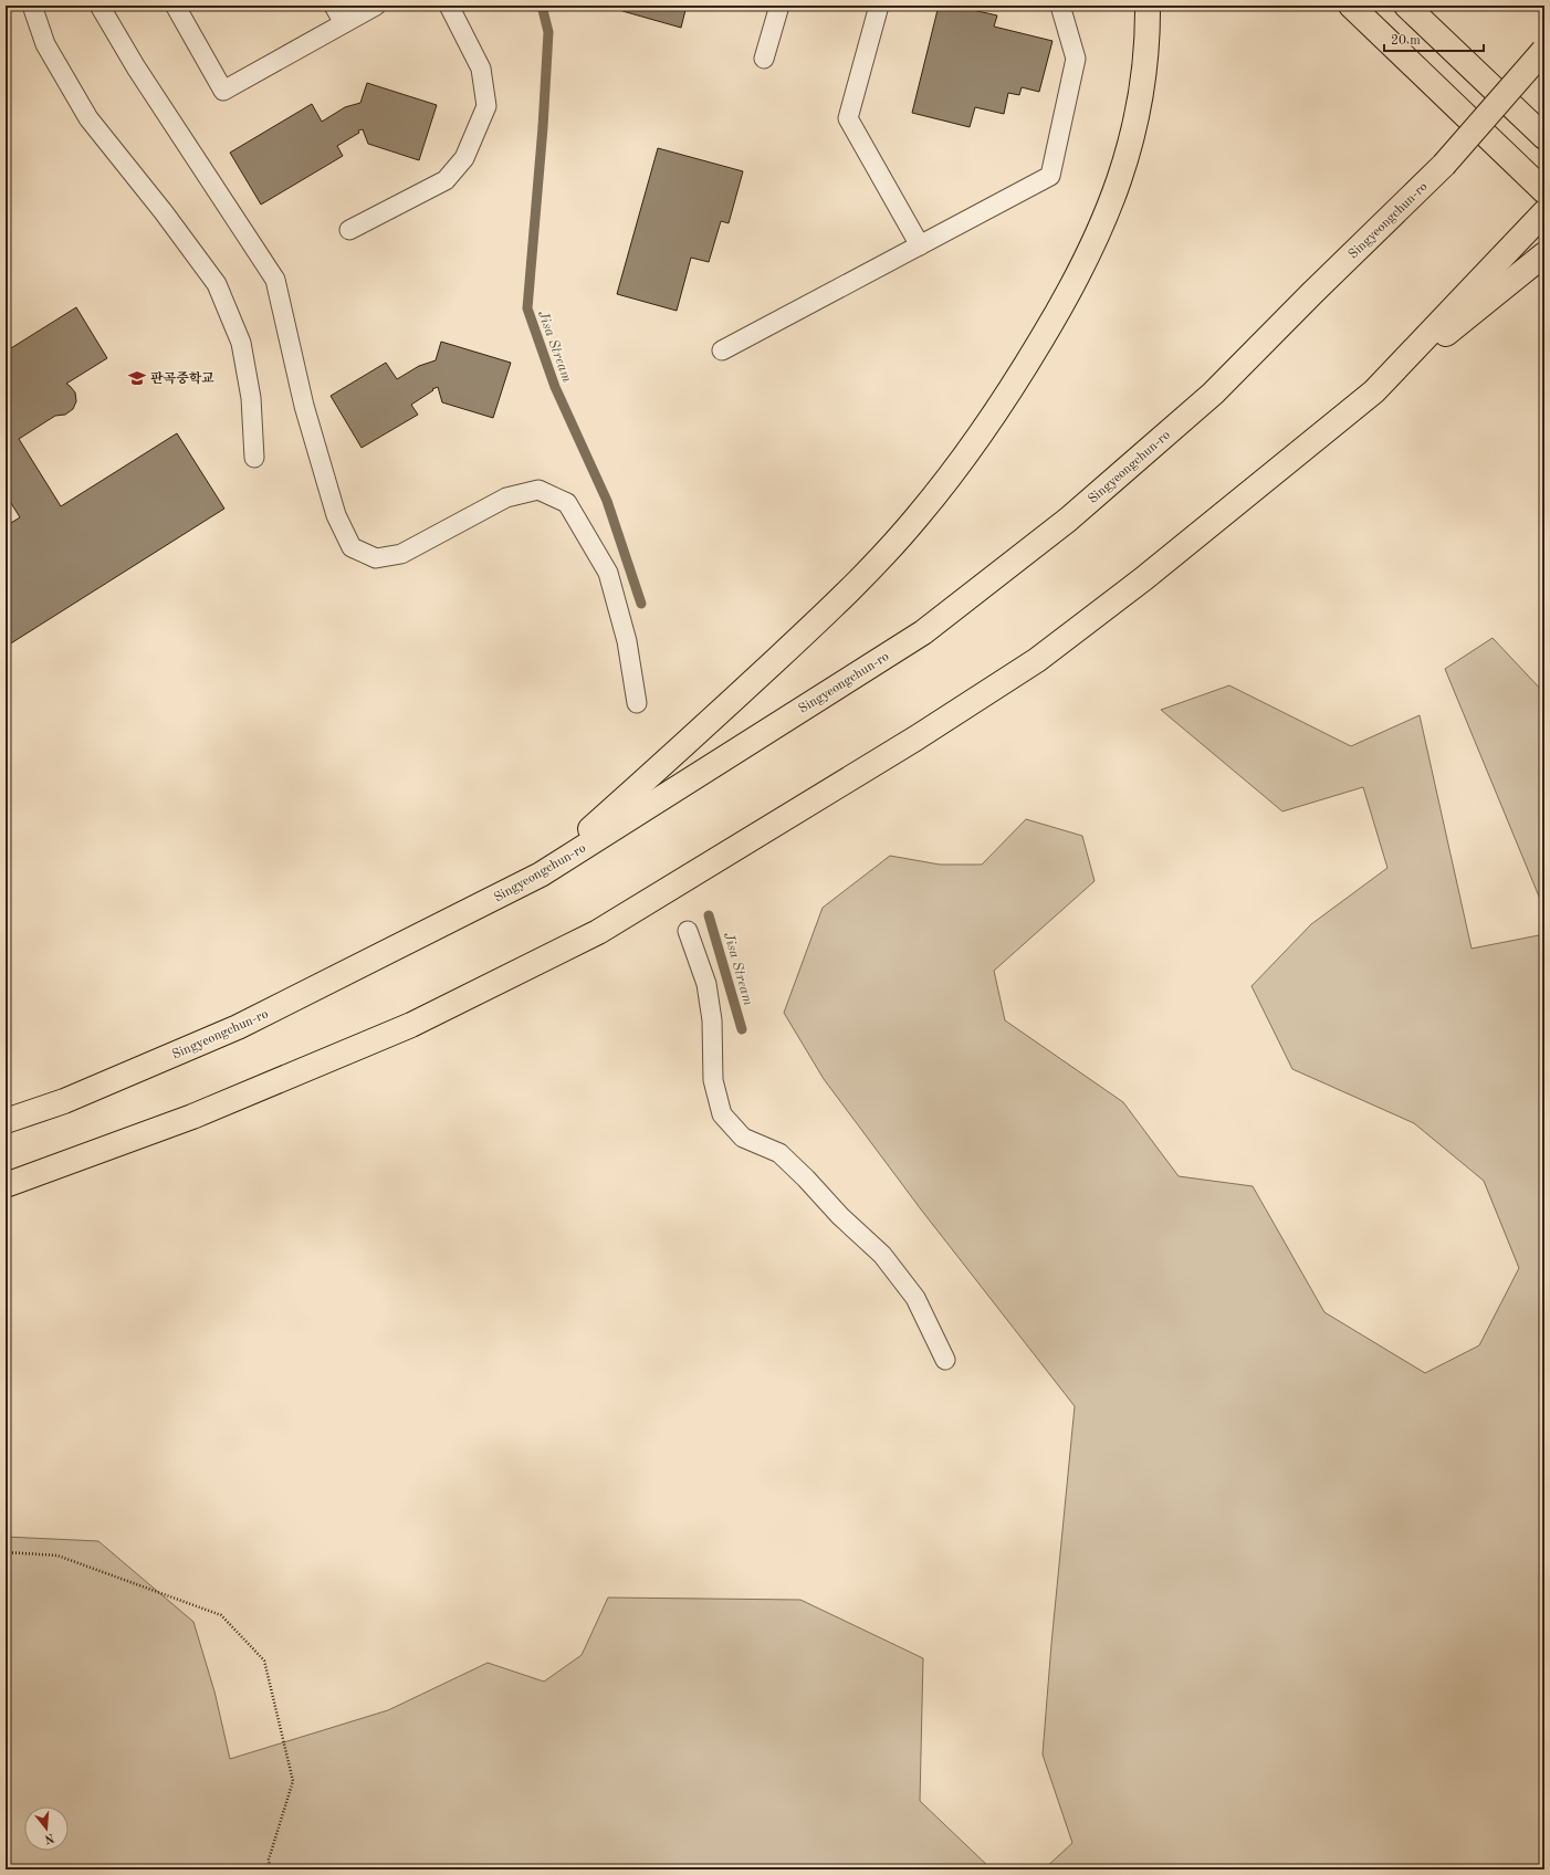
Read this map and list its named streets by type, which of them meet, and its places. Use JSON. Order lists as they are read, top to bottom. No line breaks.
{"streets":{"highway":["Singyeongchun-ro"]},"water":["Jisa Stream"],"places":{"school or university":["판곡중학교"]},"scale_bar":"20 m","north":"bottom"}
